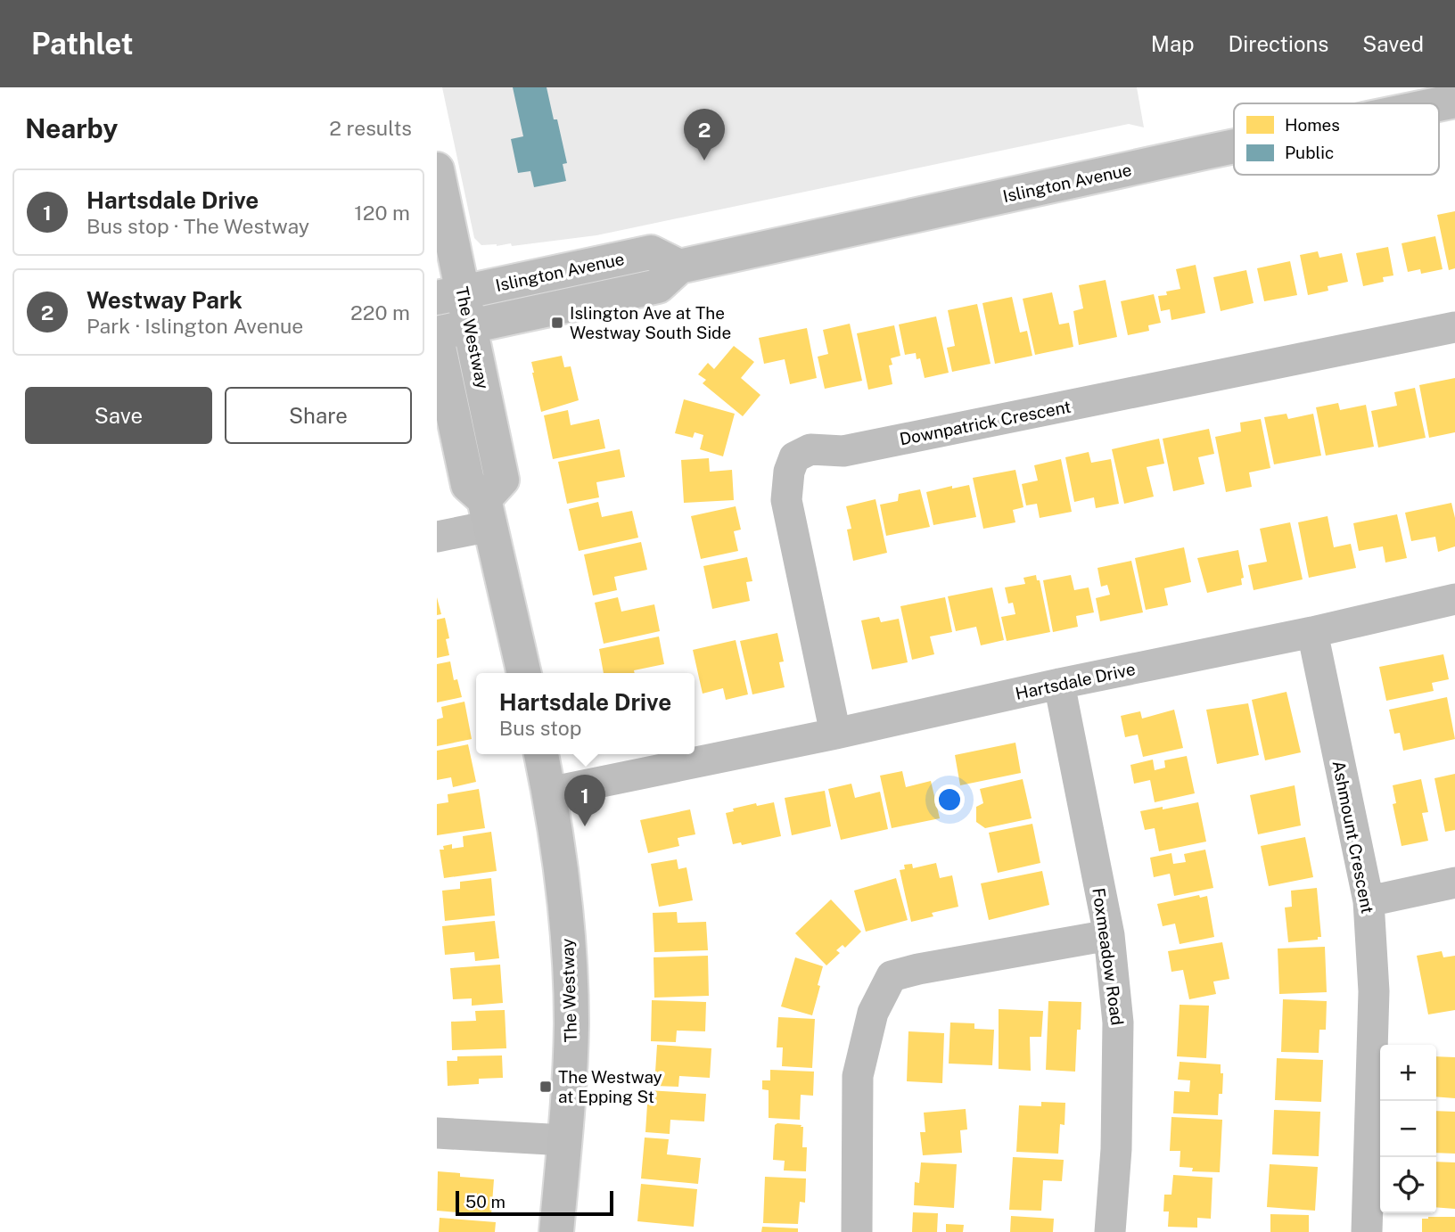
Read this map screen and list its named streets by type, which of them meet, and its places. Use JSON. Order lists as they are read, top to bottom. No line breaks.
{"streets":{"main road":["Islington Avenue","The Westway"],"street":["Downpatrick Crescent","Hartsdale Drive","Ashmount Crescent","Foxmeadow Road"]},"crossings":[["Islington Avenue","The Westway"],["The Westway","Hartsdale Drive"],["Downpatrick Crescent","Hartsdale Drive"],["Hartsdale Drive","Ashmount Crescent"],["Hartsdale Drive","Foxmeadow Road"]],"places":{"transit":["Islington Ave at The Westway South Side","The Westway at Epping St"]},"legend":["Homes","Public"],"scale_bar":"50 m","page":{"header":"Pathlet","nav":["Map","Directions","Saved"],"heading":["Nearby","2 results"],"pins":["2","1"],"list":[{"mark":"1","name":"Hartsdale Drive","note":"Bus stop · The Westway","value":"120 m"},{"mark":"2","name":"Westway Park","note":"Park · Islington Avenue","value":"220 m"}],"buttons":["Save","Share"],"popup":["Hartsdale Drive","Bus stop"],"map_buttons":["+","−"],"scale":"50 m"}}
